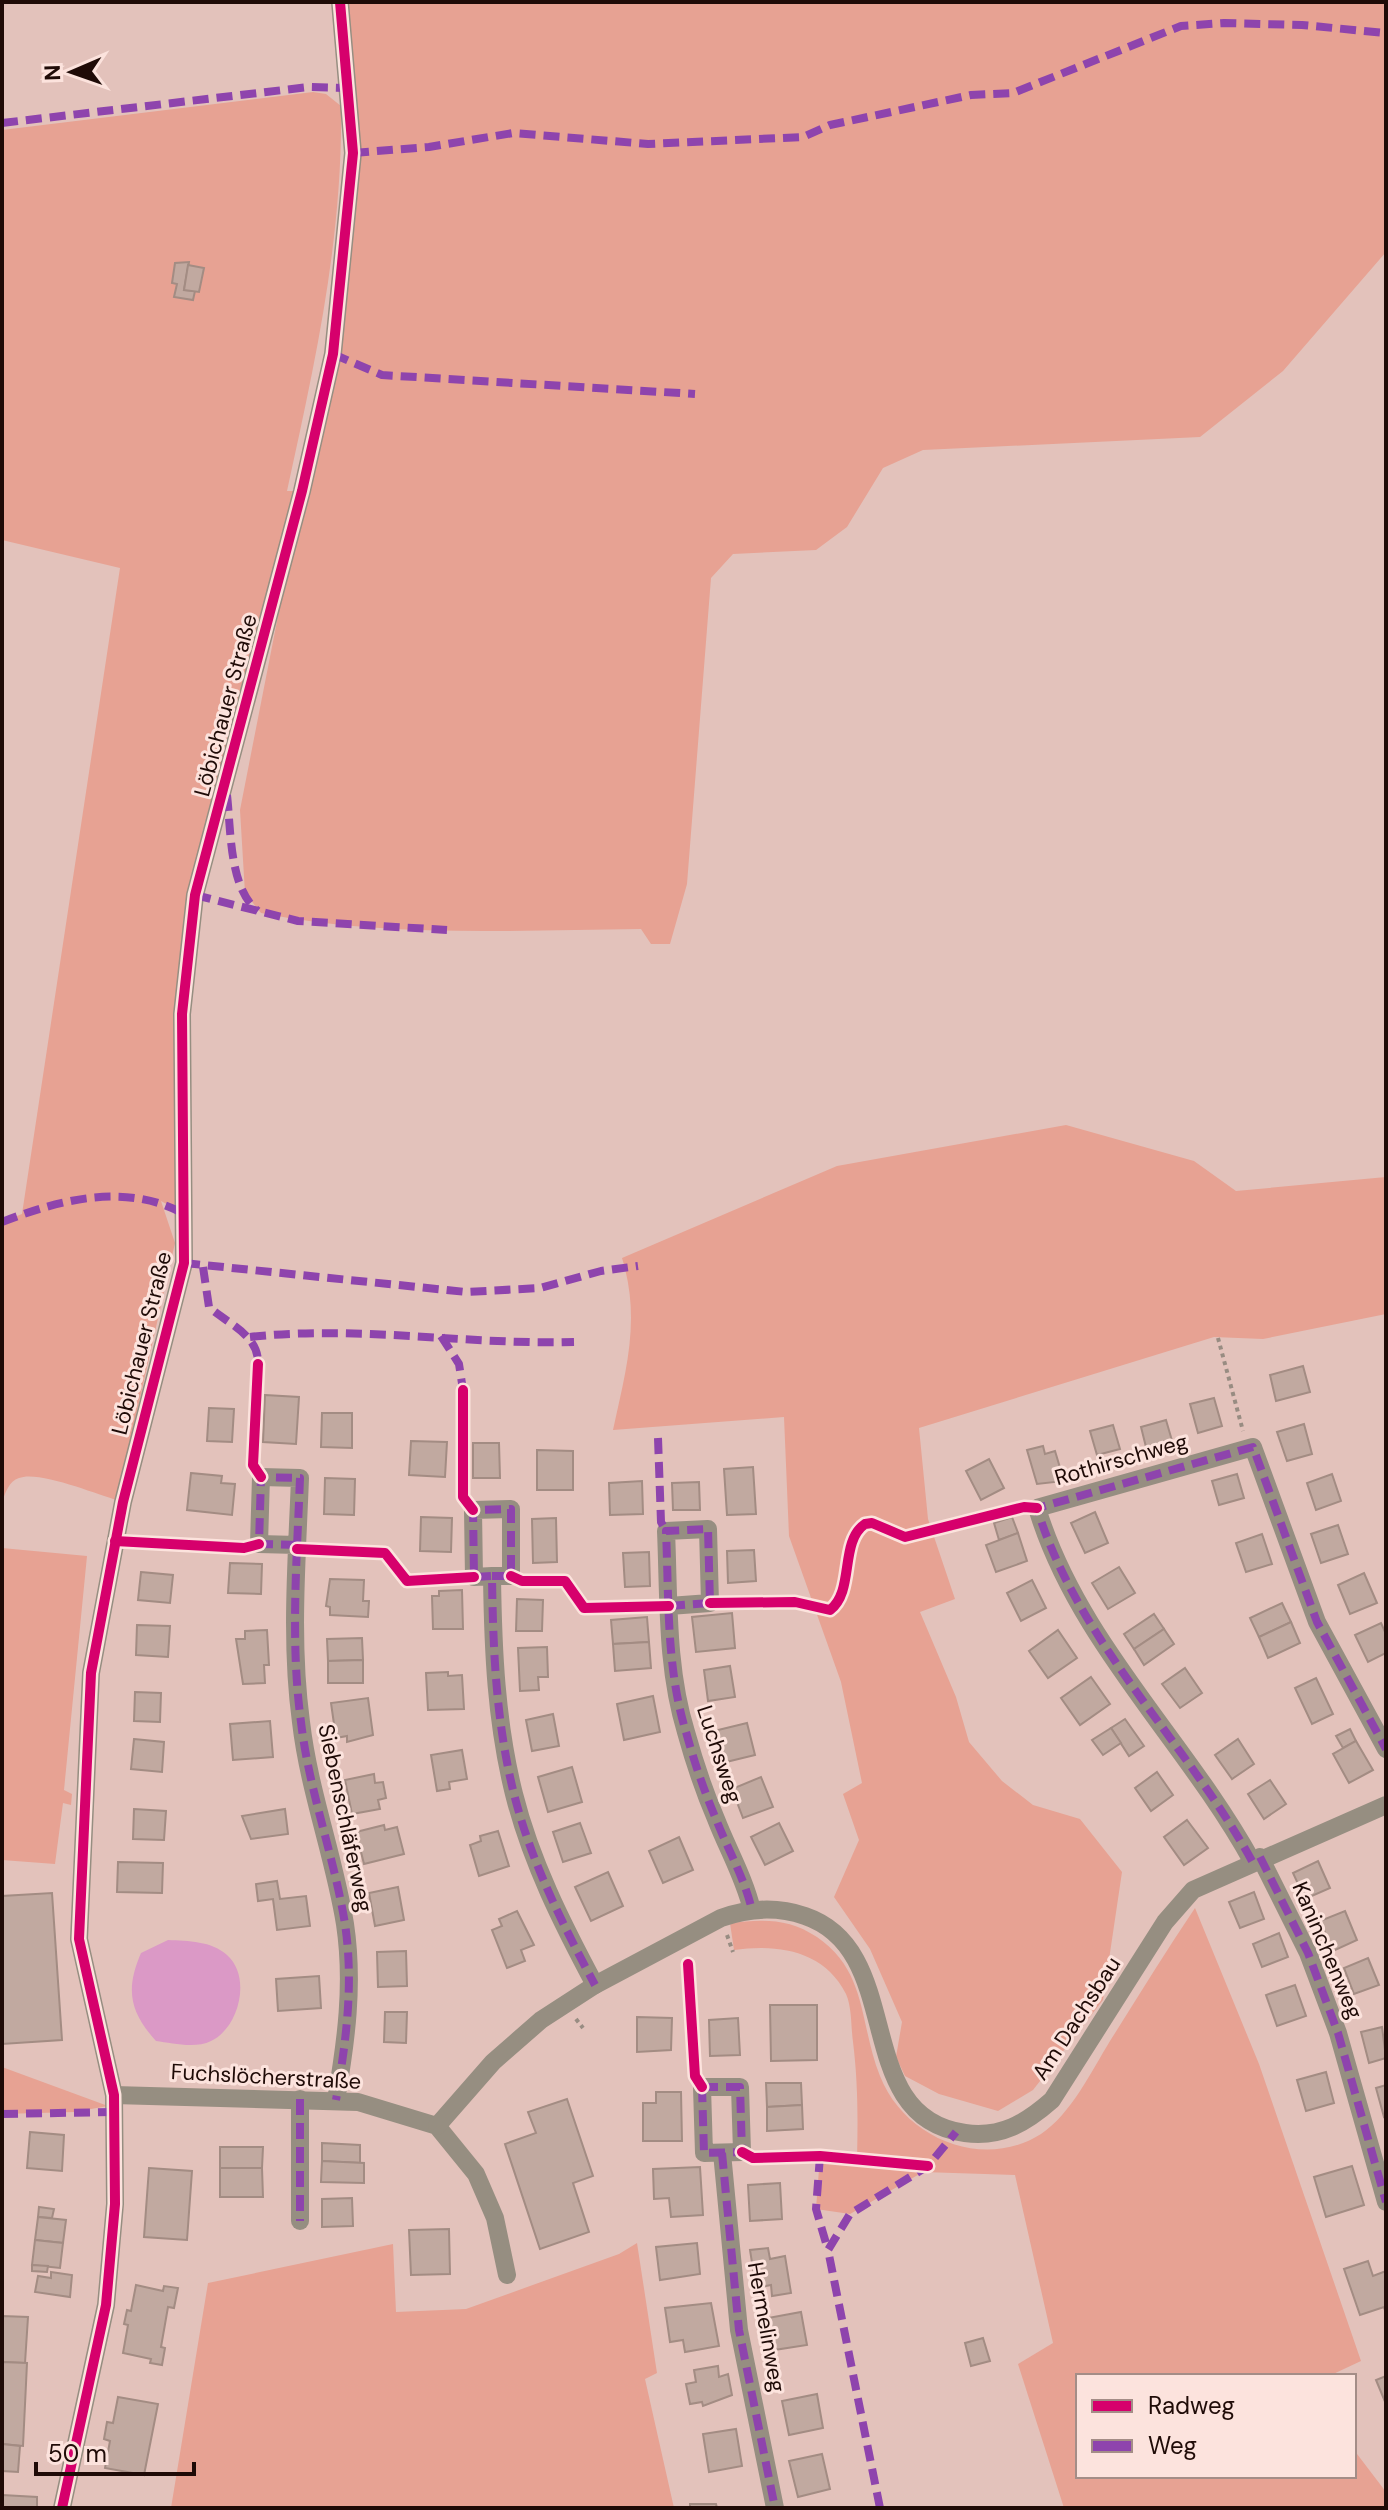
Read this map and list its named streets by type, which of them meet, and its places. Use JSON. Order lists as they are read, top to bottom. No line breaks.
{"streets":{"street":["Löbichauer Straße","Rothirschweg","Luchsweg","Siebenschläferweg","Kaninchenweg","Am Dachsbau","Fuchslöcherstraße","Hermelinweg"]},"crossings":[["Löbichauer Straße","Fuchslöcherstraße"],["Rothirschweg","Kaninchenweg"],["Rothirschweg","Am Dachsbau"],["Luchsweg","Am Dachsbau"],["Siebenschläferweg","Fuchslöcherstraße"],["Kaninchenweg","Am Dachsbau"],["Am Dachsbau","Fuchslöcherstraße"]],"legend":["Radweg","Weg"],"scale_bar":"50 m","north":"left"}
